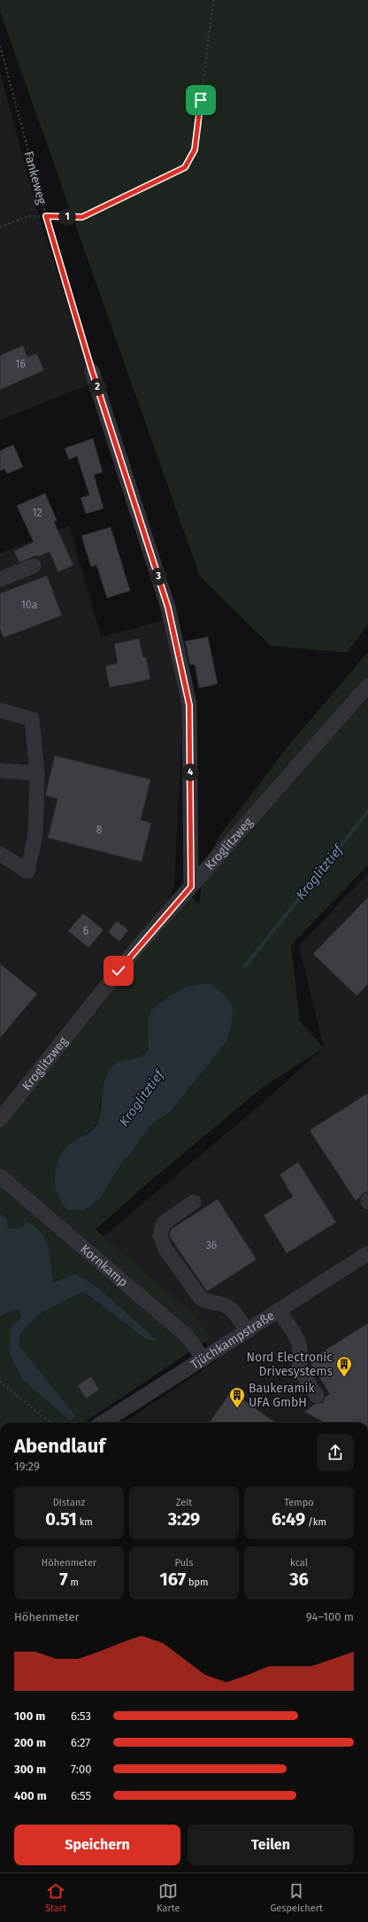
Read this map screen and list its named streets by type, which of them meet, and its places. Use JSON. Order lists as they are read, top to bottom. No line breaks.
{"streets":{"street":["Kroglitzweg","Kornkamp","Tjüchkampstraße"],"path":["Fankeweg"]},"crossings":[["Kornkamp","Tjüchkampstraße"]],"water":["Kroglitztief"],"places":{"building":["Nord Electronic Drivesystems","Baukeramik UFA GmbH"]},"house_numbers":["16","12","10a","8","6","36"],"page":{"pins":["1","2","3","4"],"heading":["Abendlauf","19:29"],"stats":[["Distanz","0.51 km"],["Zeit","3:29"],["Tempo","6:49 /km"],["Höhenmeter","7 m"],["Puls","167 bpm"],["kcal","36"]],"chart":["Höhenmeter","94–100 m"],"list":[{"name":"100 m","note":"6:53"},{"name":"200 m","note":"6:27"},{"name":"300 m","note":"7:00"},{"name":"400 m","note":"6:55"}],"buttons":["Speichern","Teilen"],"tabs":["Start","Karte","Gespeichert"]}}
